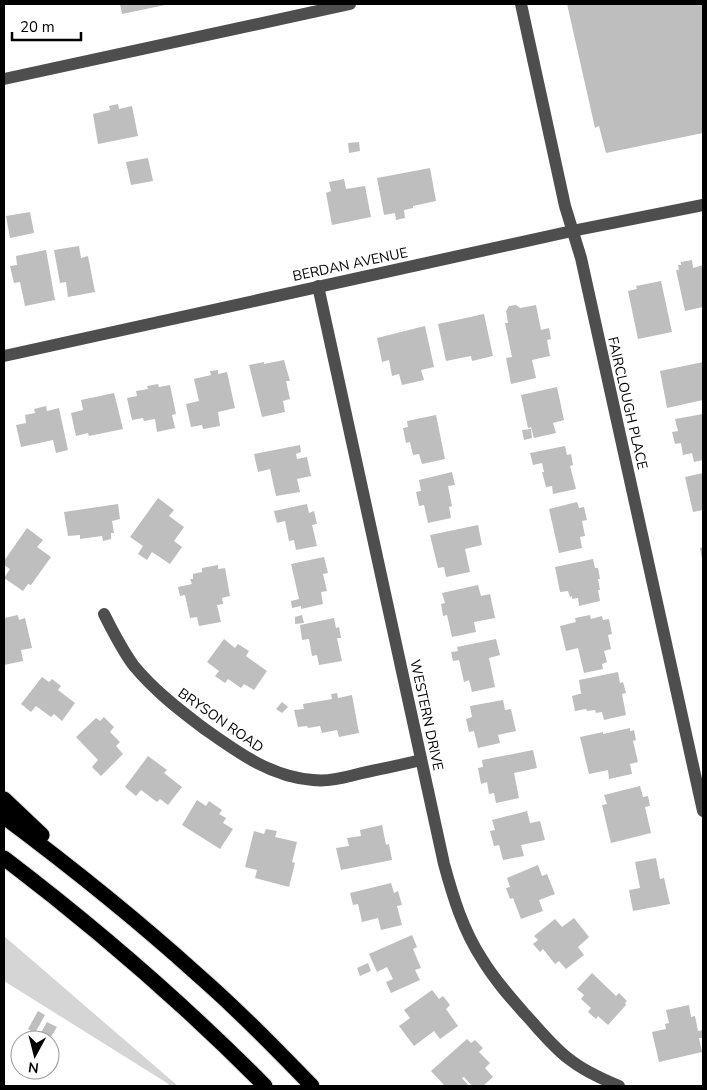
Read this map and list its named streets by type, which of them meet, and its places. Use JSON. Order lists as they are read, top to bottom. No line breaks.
{"streets":{"street":["BERDAN AVENUE","FAIRCLOUGH PLACE","WESTERN DRIVE","BRYSON ROAD"]},"crossings":[["BERDAN AVENUE","FAIRCLOUGH PLACE"],["BERDAN AVENUE","WESTERN DRIVE"],["WESTERN DRIVE","BRYSON ROAD"]],"scale_bar":"20 m","north":"bottom"}
